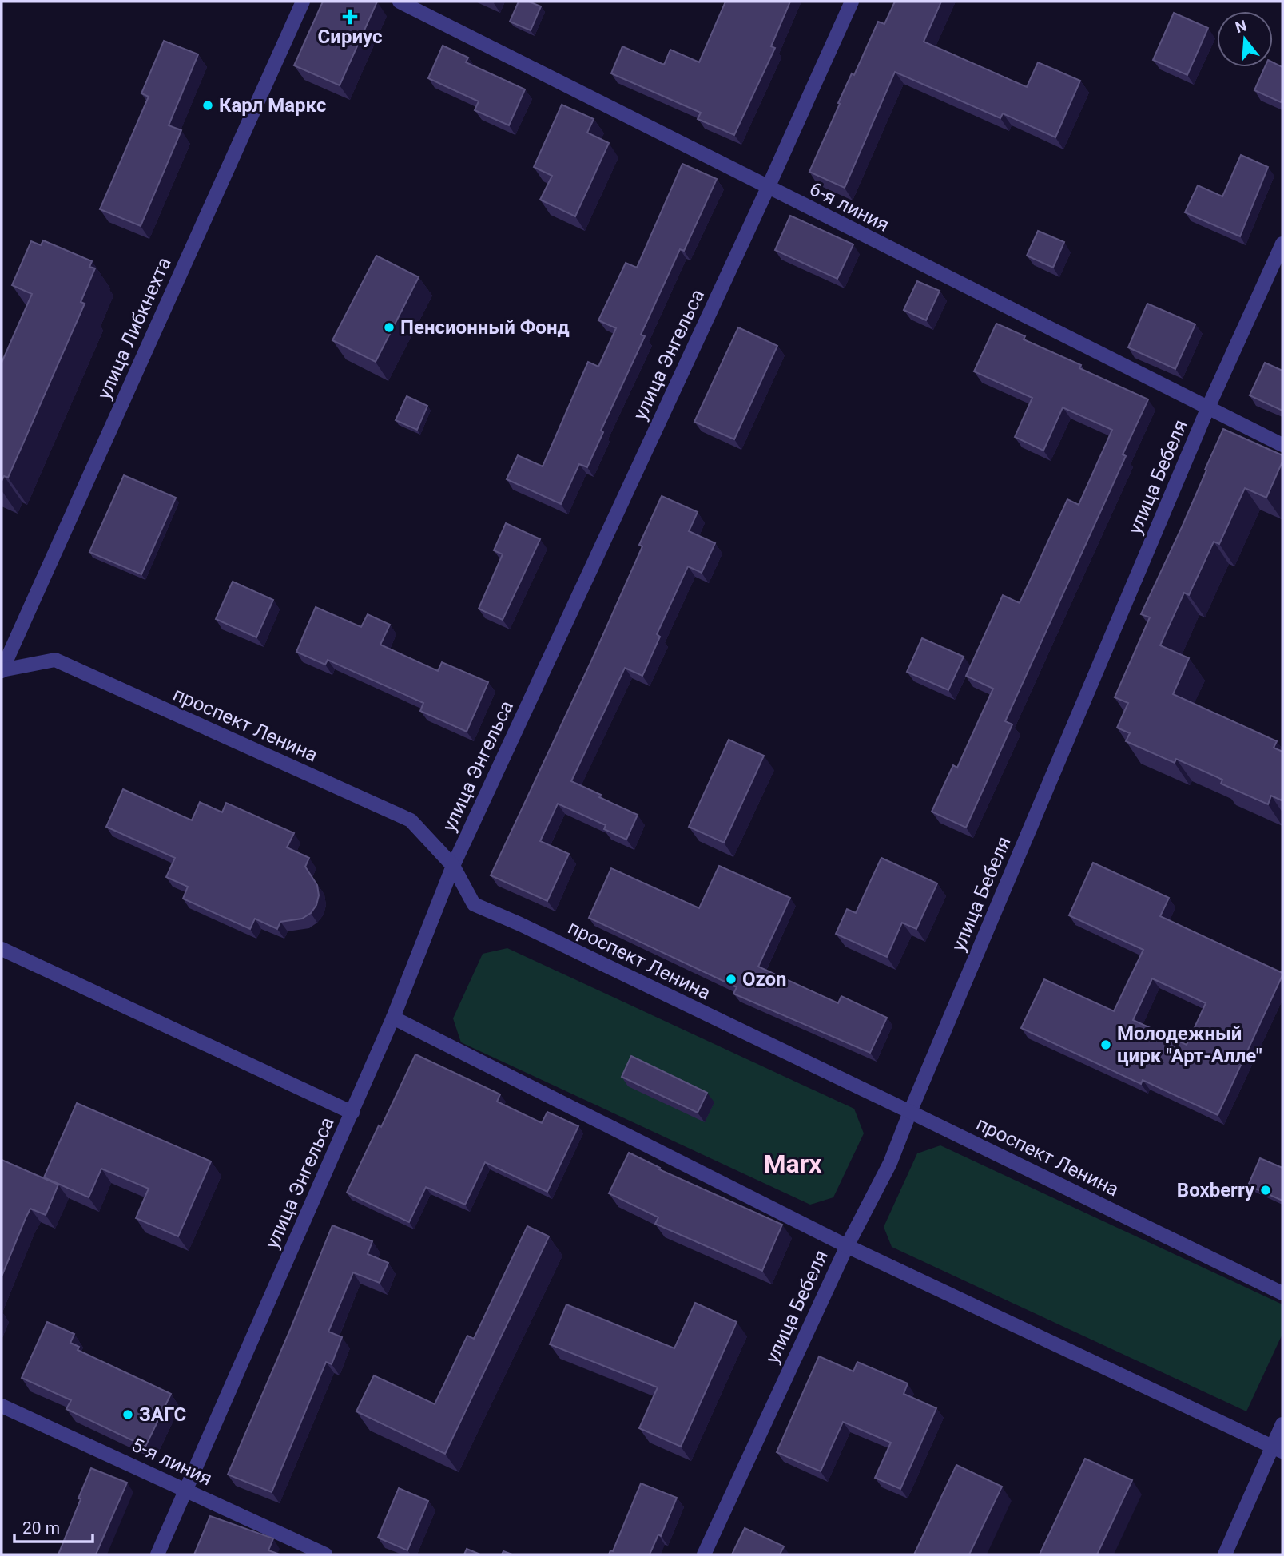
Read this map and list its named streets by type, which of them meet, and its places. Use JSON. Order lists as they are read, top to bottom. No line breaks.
{"streets":{"street":["6-я линия","улица Либкнехта","улица Энгельса","улица Бебеля","проспект Ленина","5-я линия"]},"crossings":[["6-я линия","улица Энгельса"],["6-я линия","улица Бебеля"],["улица Либкнехта","проспект Ленина"],["улица Энгельса","проспект Ленина"],["улица Энгельса","5-я линия"],["улица Бебеля","проспект Ленина"]],"districts":["Marx"],"places":{"health":["Сириус"],"other":["Карл Маркс","Пенсионный Фонд","Ozon","Молодежный цирк \"Арт-Алле\"","Boxberry","ЗАГС"]},"scale_bar":"20 m","north":"top"}
